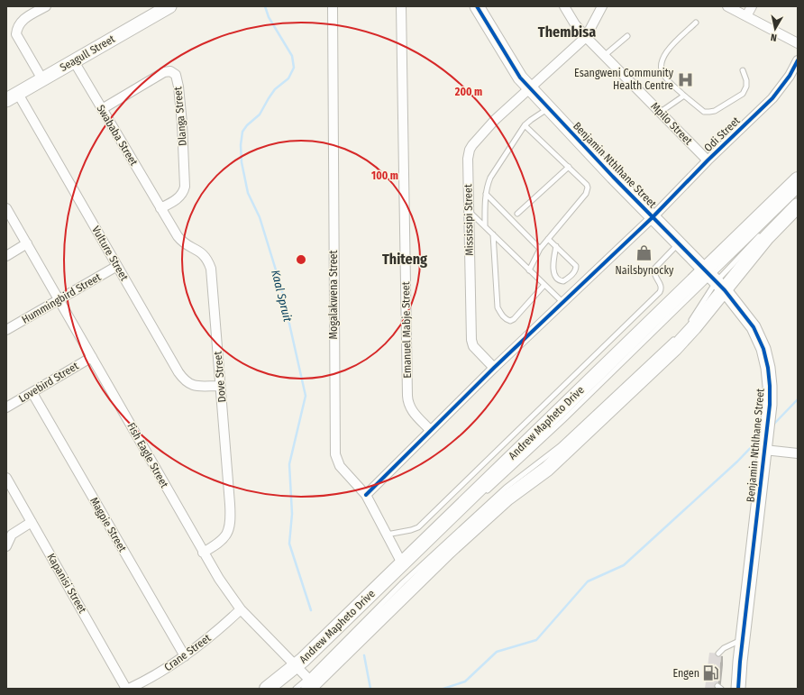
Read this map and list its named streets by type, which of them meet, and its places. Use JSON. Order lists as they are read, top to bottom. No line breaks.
{"streets":{"main road":["Andrew Mapheto Drive"],"street":["Seagull Street","Dlanga Street","Mpilo Street","Odi Street","Swababa Street","Benjamin Nthlhane Street","Mississipi Street","Vulture Street","Mogalakwena Street","Hummingbird Street","Emanuel Mabje Street","Dove Street","Lovebird Street","Fish Eagle Street","Magpie Street","Kapanisi Street","Crane Street"]},"crossings":[["Seagull Street","Swababa Street"],["Seagull Street","Vulture Street"],["Dlanga Street","Swababa Street"],["Dlanga Street","Dove Street"],["Mpilo Street","Odi Street"],["Mpilo Street","Mississipi Street"],["Odi Street","Benjamin Nthlhane Street"],["Odi Street","Mississipi Street"],["Odi Street","Mogalakwena Street"],["Odi Street","Emanuel Mabje Street"],["Swababa Street","Dove Street"],["Benjamin Nthlhane Street","Mississipi Street"],["Benjamin Nthlhane Street","Andrew Mapheto Drive"],["Vulture Street","Hummingbird Street"],["Vulture Street","Dove Street"],["Mogalakwena Street","Andrew Mapheto Drive"],["Hummingbird Street","Fish Eagle Street"],["Dove Street","Fish Eagle Street"],["Lovebird Street","Fish Eagle Street"],["Lovebird Street","Magpie Street"],["Andrew Mapheto Drive","Fish Eagle Street"],["Fish Eagle Street","Crane Street"],["Magpie Street","Crane Street"]],"districts":["Thembisa","Thiteng"],"water":["Kaal Spruit"],"places":{"hospital":["Esangweni Community Health Centre"],"shop":["Nailsbynocky"],"fuel station":["Engen"]},"north":"bottom","rings":["200 m","100 m"]}
